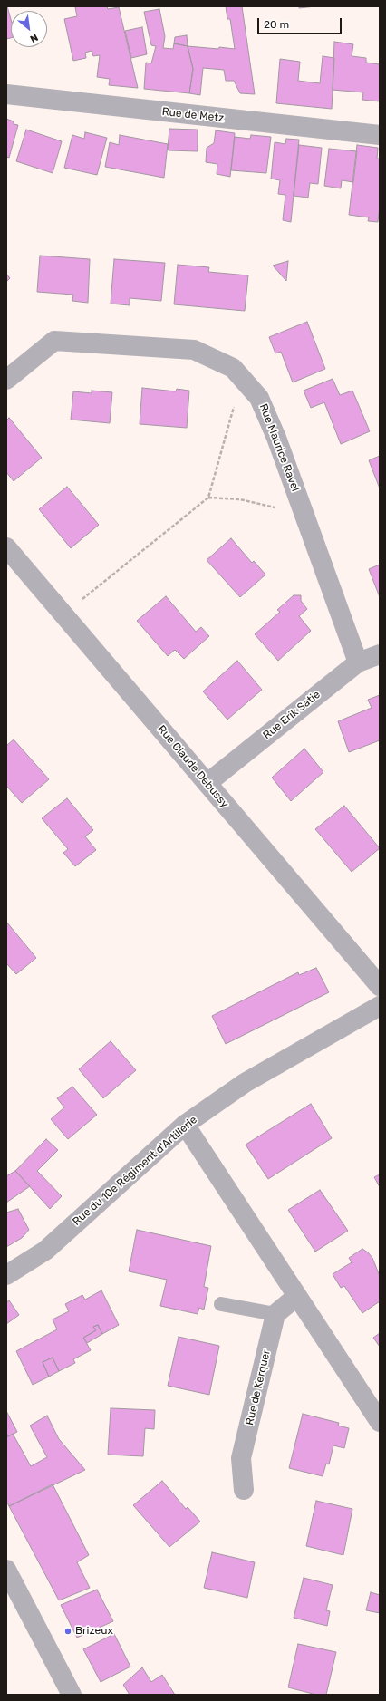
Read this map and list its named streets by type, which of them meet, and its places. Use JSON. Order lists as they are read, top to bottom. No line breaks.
{"streets":{"street":["Rue de Metz","Rue Maurice Ravel","Rue Erik Satie","Rue Claude Debussy","Rue du 10e Régiment d'Artillerie","Rue de Kerquer"]},"crossings":[["Rue Maurice Ravel","Rue Erik Satie"],["Rue Erik Satie","Rue Claude Debussy"]],"places":["Brizeux"],"scale_bar":"20 m","north":"bottom right"}
